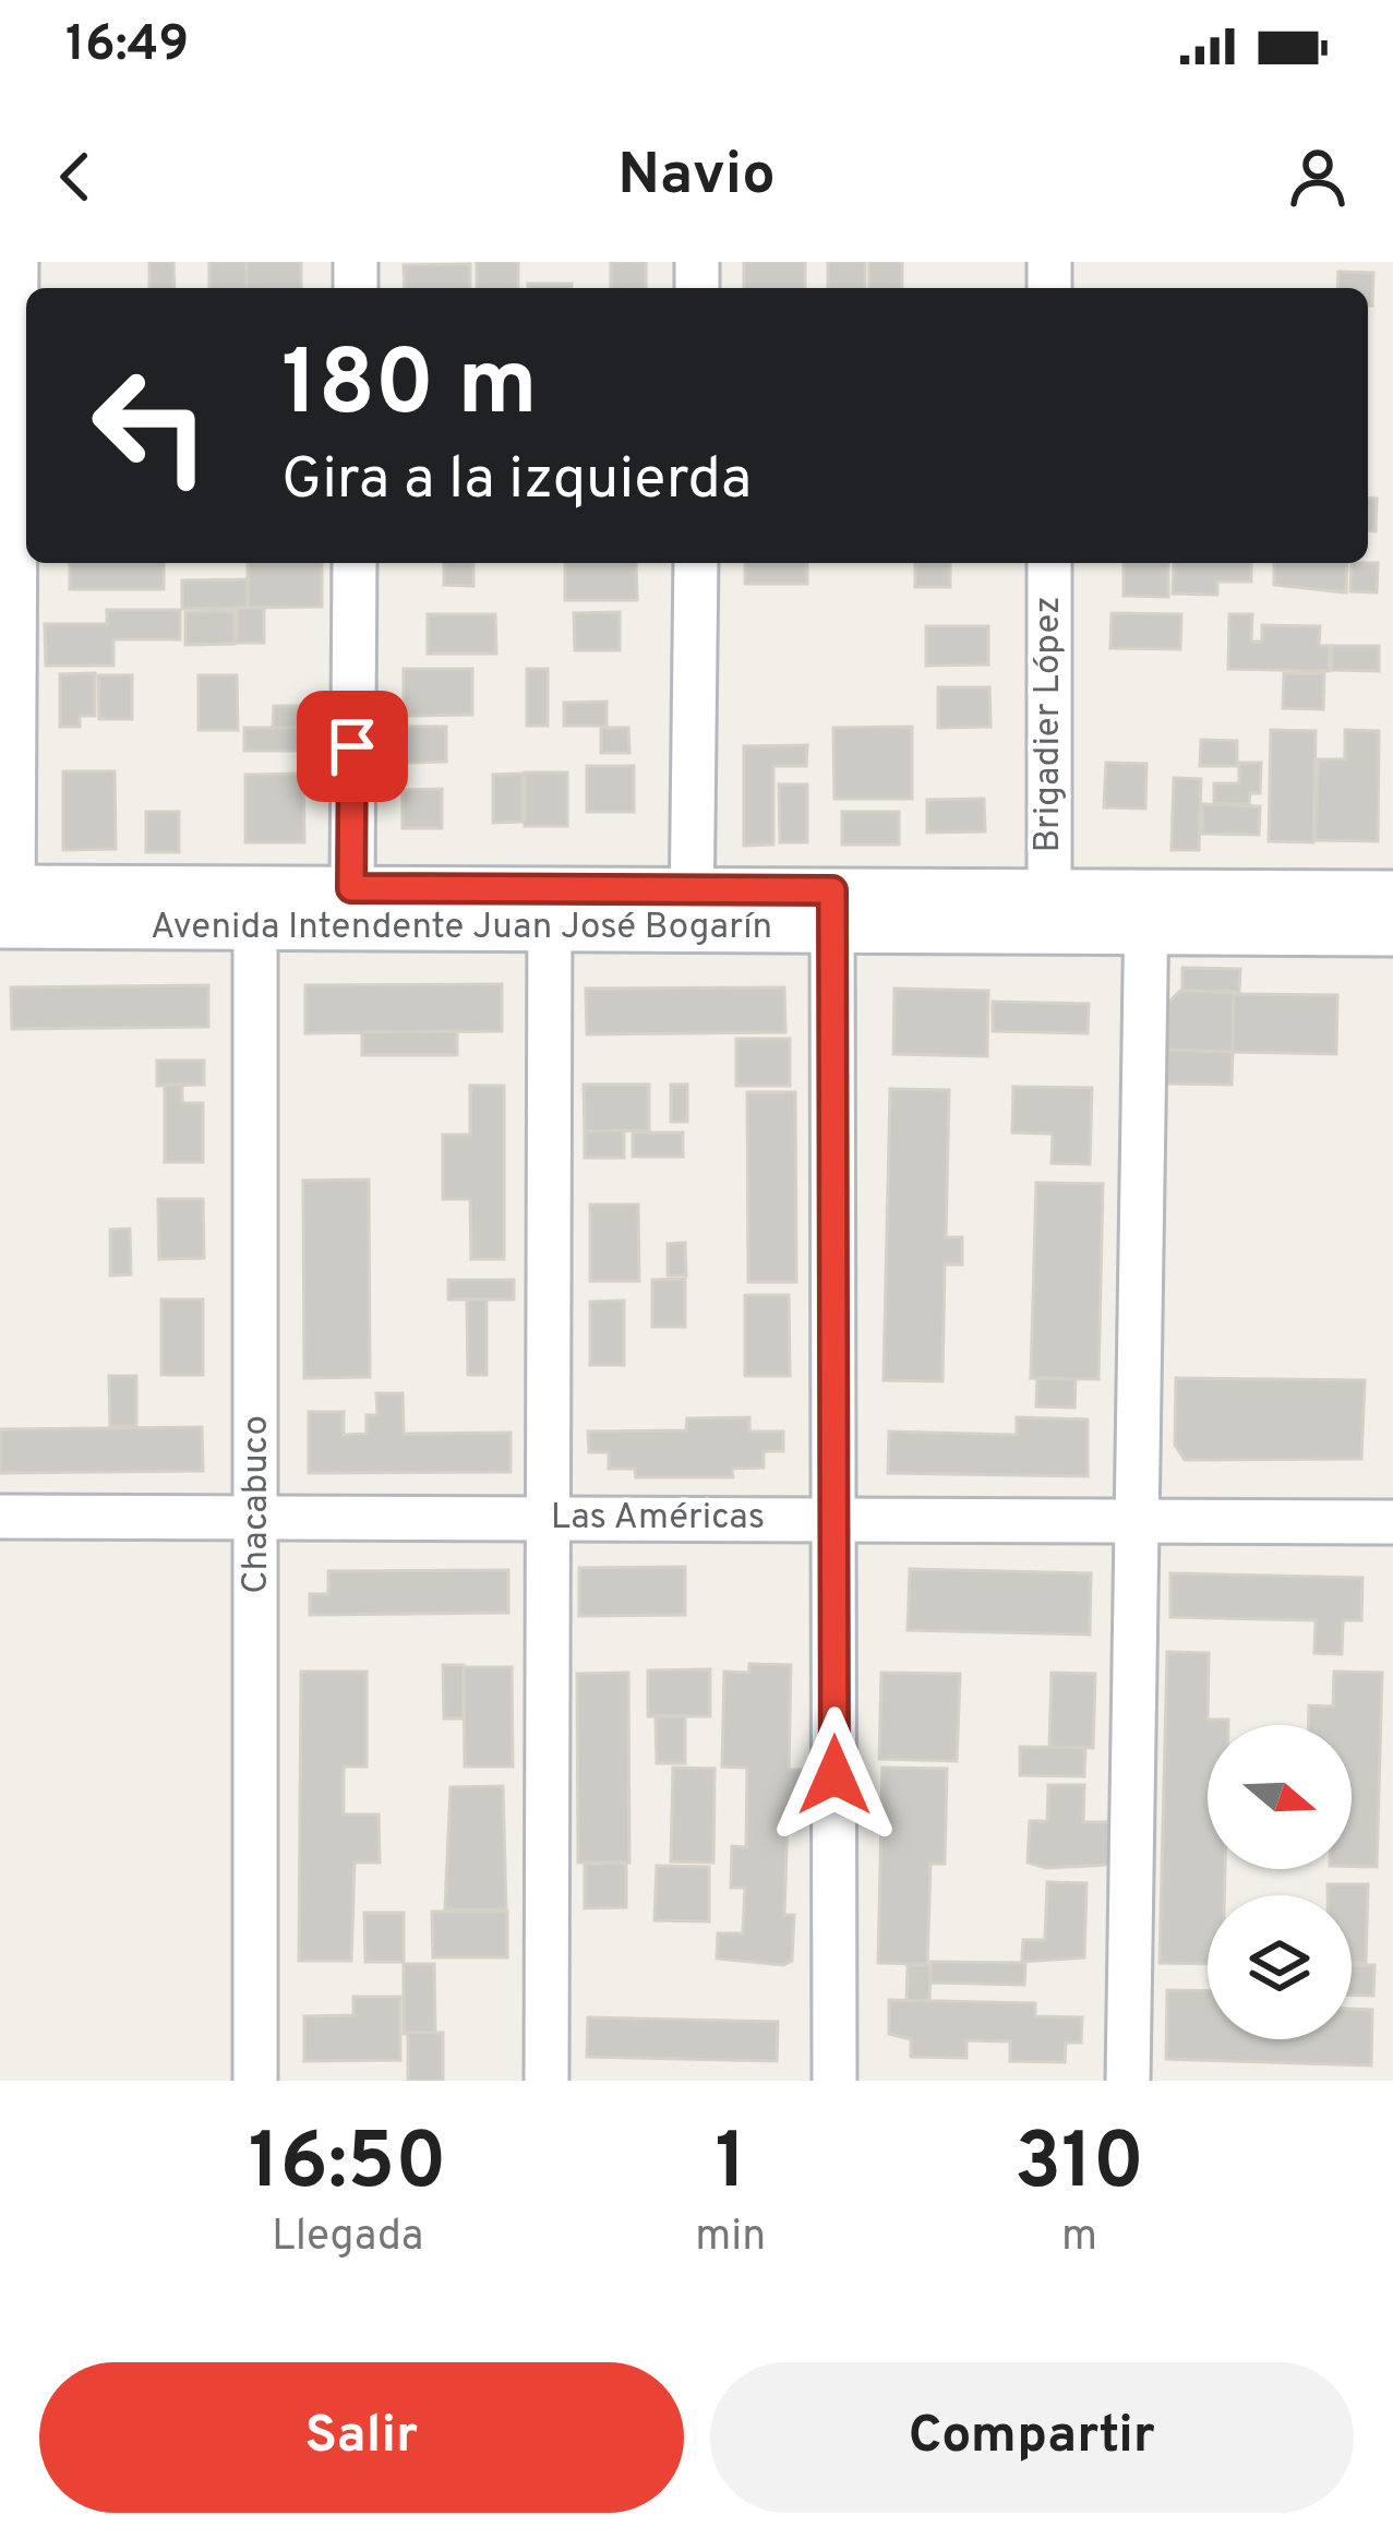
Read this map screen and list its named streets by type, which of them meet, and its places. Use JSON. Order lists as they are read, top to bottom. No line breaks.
{"streets":{"street":["Brigadier López","Avenida Intendente Juan José Bogarín","Chacabuco","Las Américas"]},"crossings":[["Brigadier López","Avenida Intendente Juan José Bogarín"],["Avenida Intendente Juan José Bogarín","Chacabuco"],["Chacabuco","Las Américas"]],"north":"right","page":{"status":"16:49","header":"Navio","turn":["180 m","Gira a la izquierda"],"eta":["16:50","Llegada","1","min","310","m"],"buttons":["Salir","Compartir"]}}
